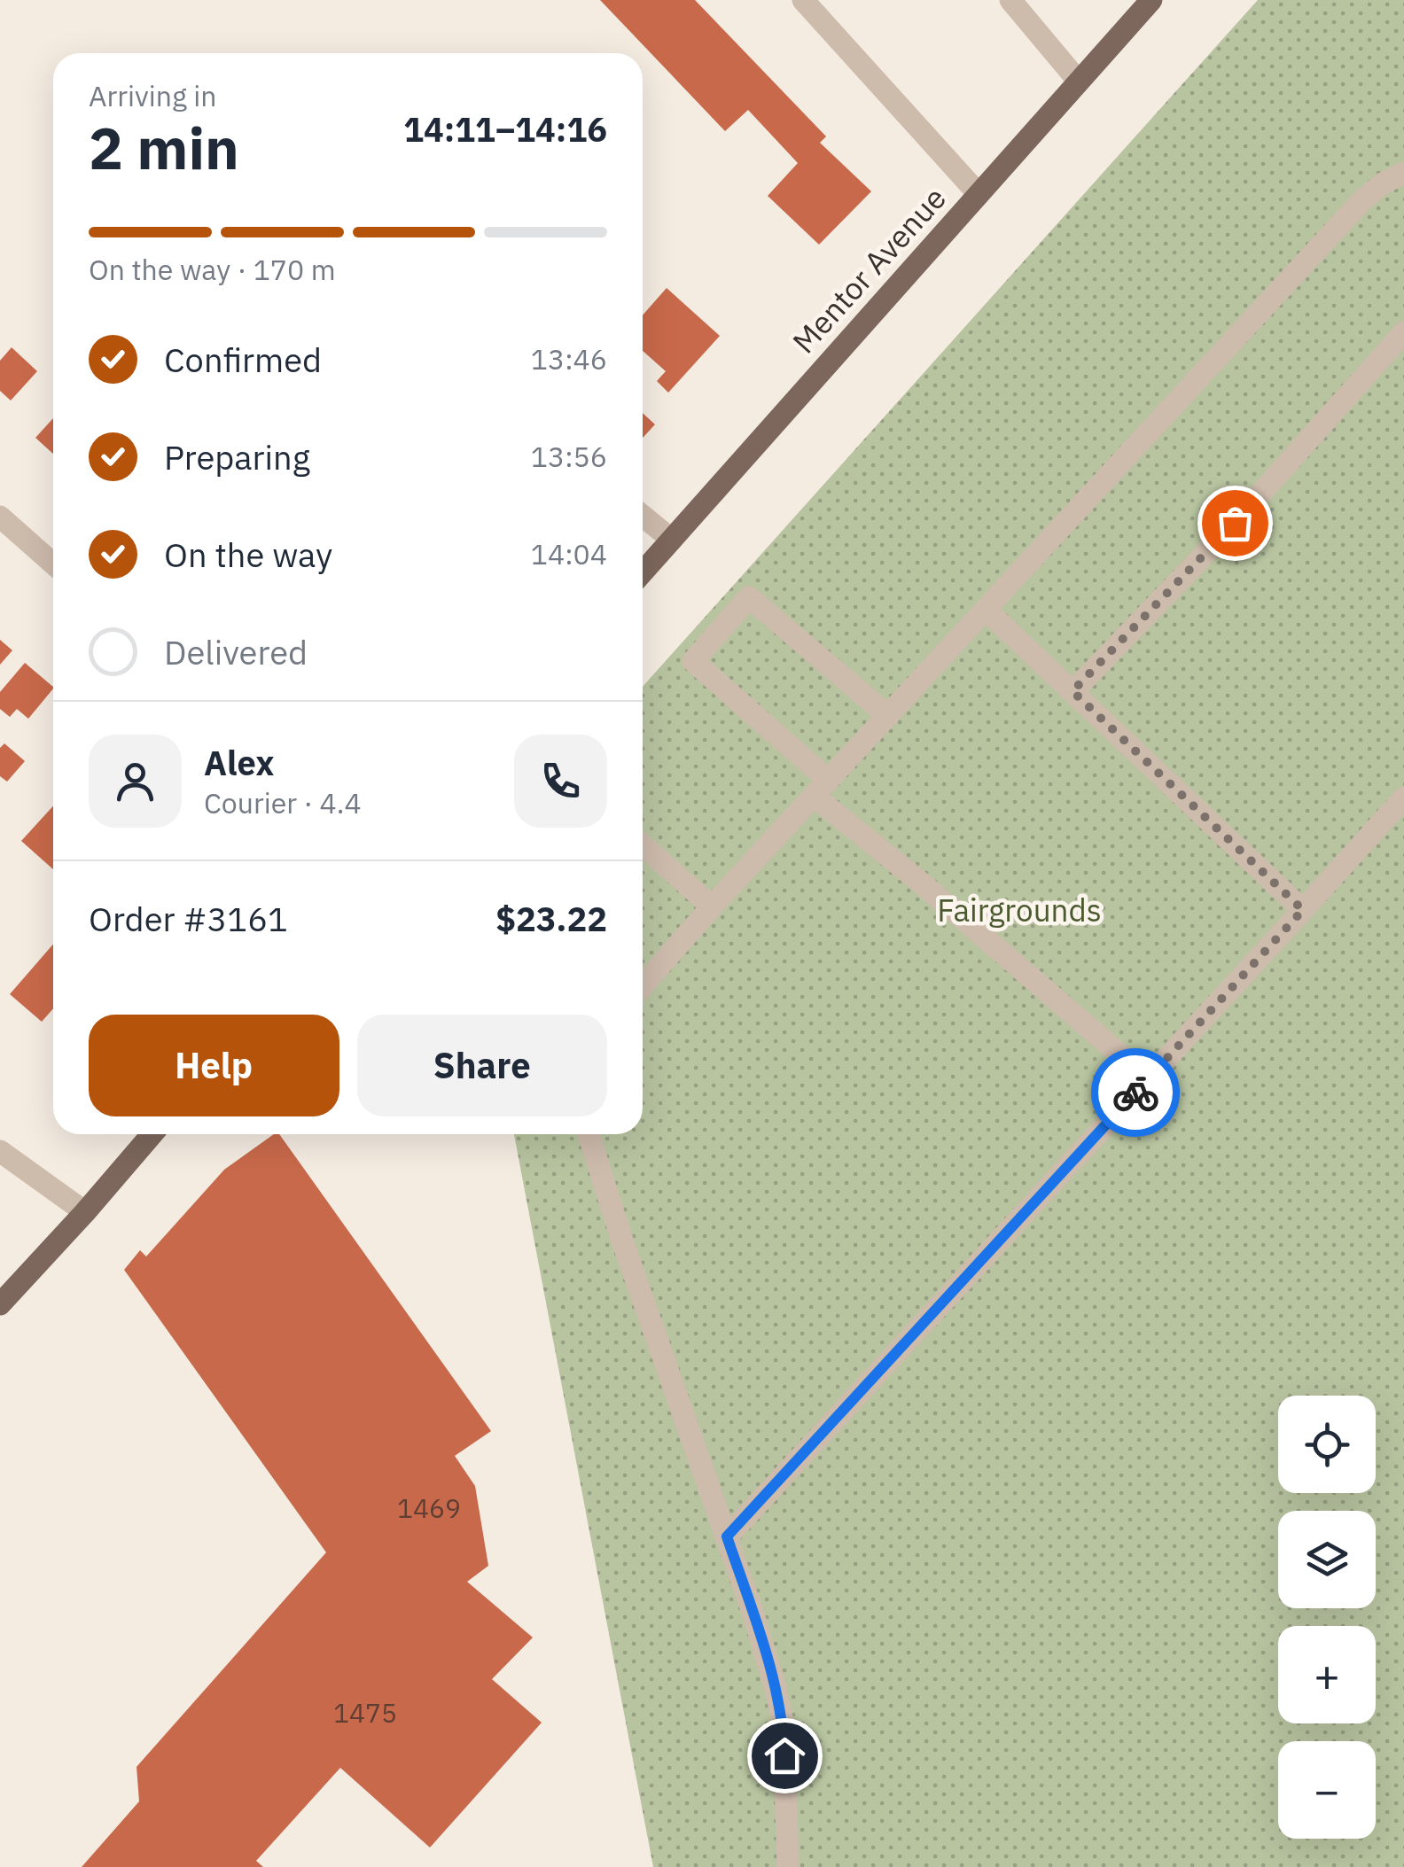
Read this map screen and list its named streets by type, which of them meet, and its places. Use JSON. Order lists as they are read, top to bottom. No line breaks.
{"streets":{"main road":["Mentor Avenue"]},"parks":["Fairgrounds"],"house_numbers":["1469","1475"],"page":{"heading":["2 min","Arriving in","14:11–14:16"],"panel":["Alex","Courier · 4.4","Order #3161","$23.22"],"bar":"On the way · 170 m","list":[["Confirmed","13:46"],["Preparing","13:56"],["On the way","14:04"],"Delivered"],"buttons":["Help","Share"],"map_buttons":["+","−"]}}
